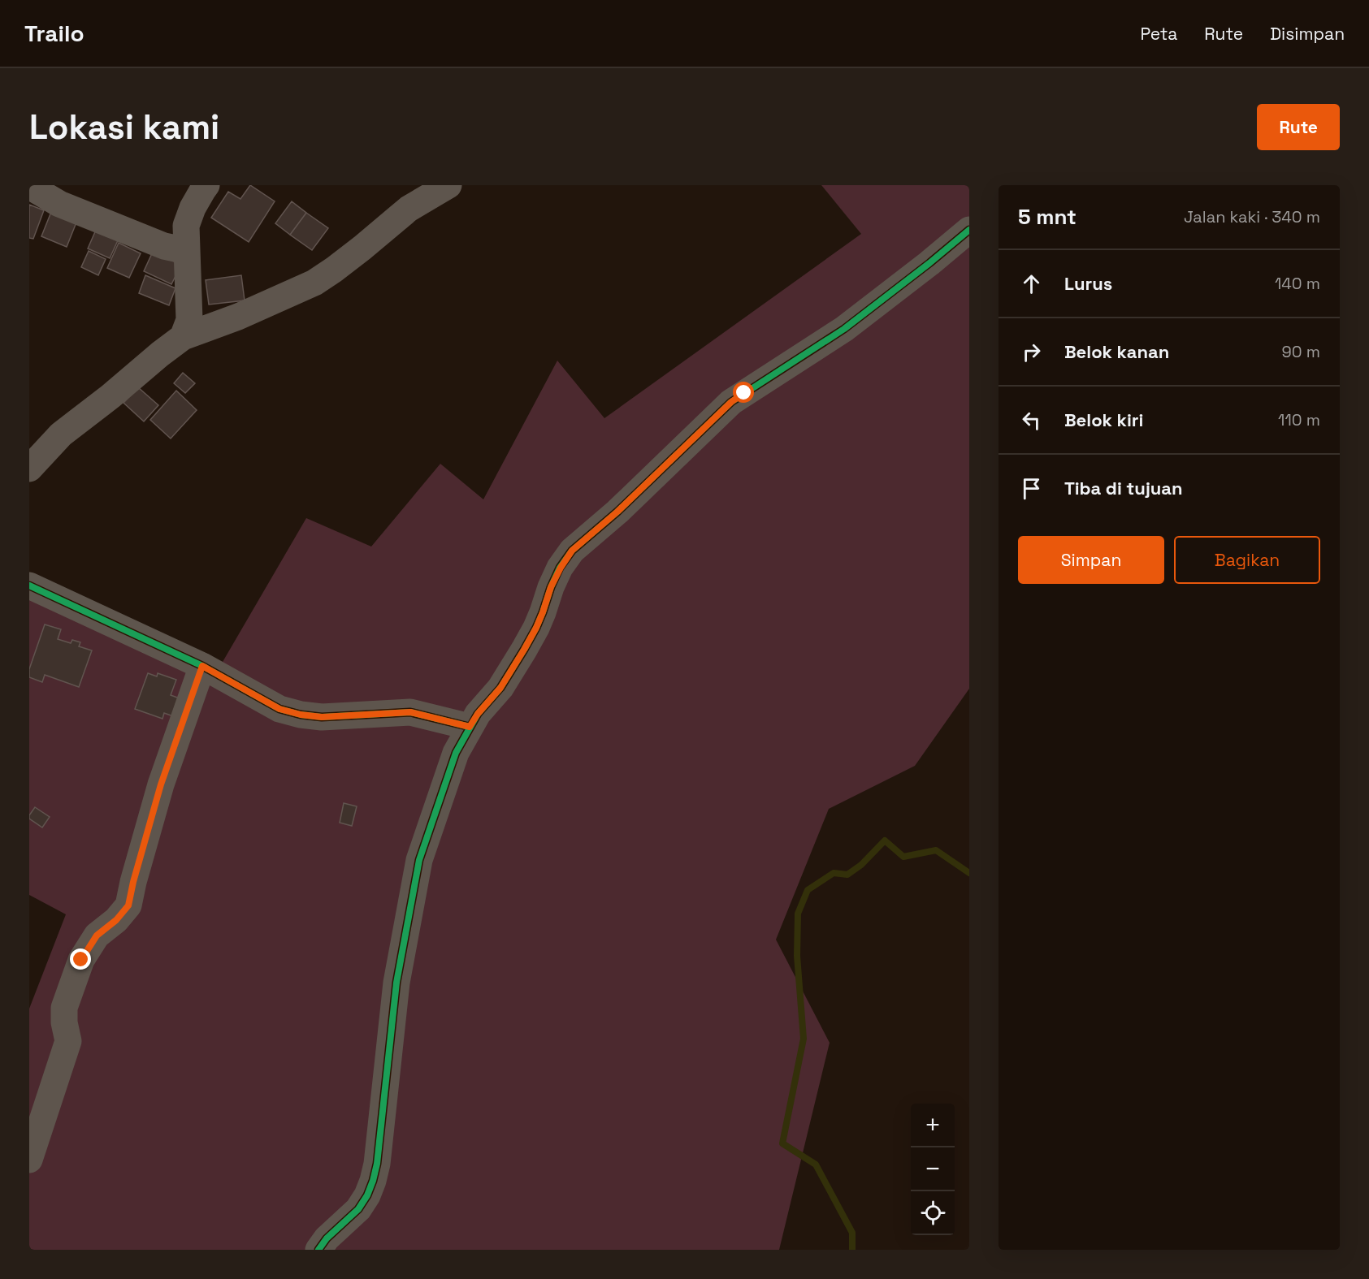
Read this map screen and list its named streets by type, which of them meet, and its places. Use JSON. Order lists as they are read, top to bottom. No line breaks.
{"page":{"header":"Trailo","nav":["Peta","Rute","Disimpan"],"buttons":["Rute",["Simpan","Bagikan"]],"title":"Lokasi kami","heading":["5 mnt","Jalan kaki · 340 m"],"list":[["Lurus","140 m"],["Belok kanan","90 m"],["Belok kiri","110 m"],"Tiba di tujuan"],"map_buttons":["+","−"]}}
